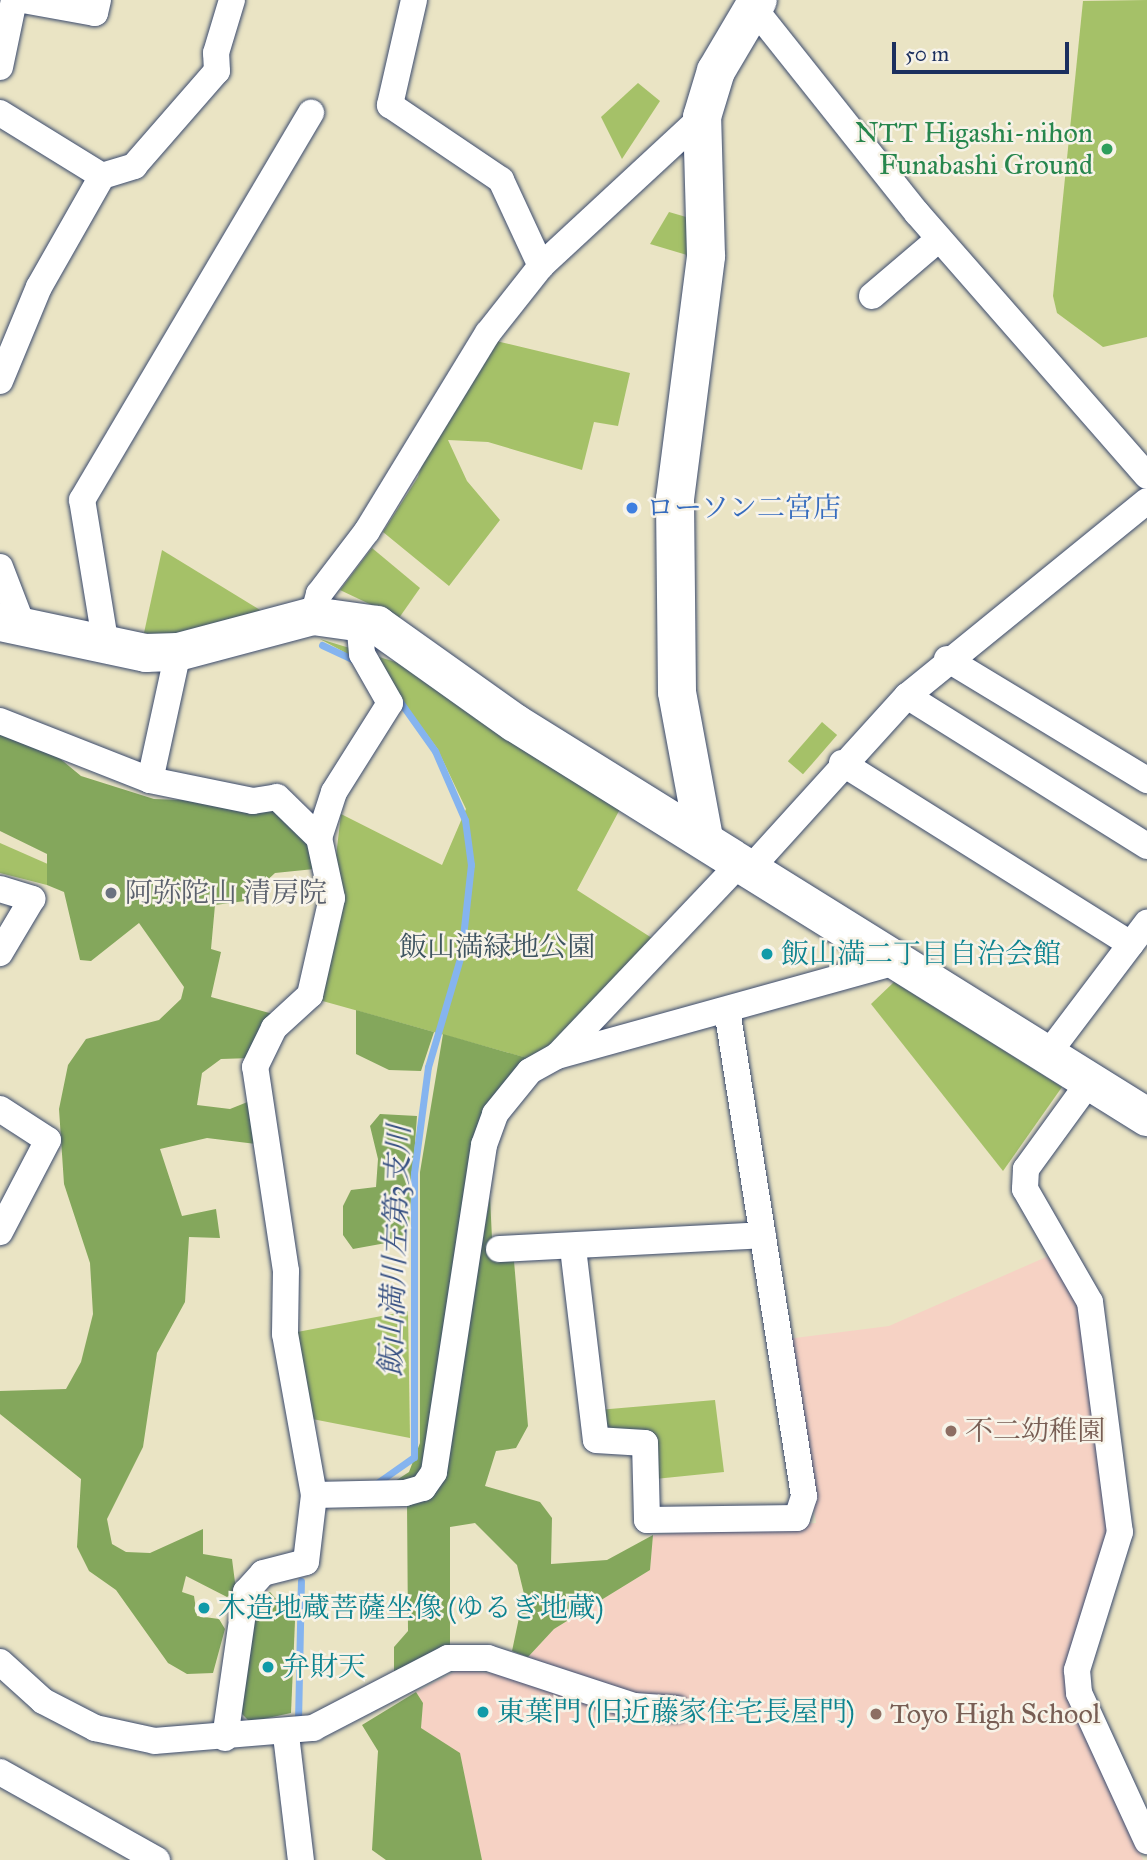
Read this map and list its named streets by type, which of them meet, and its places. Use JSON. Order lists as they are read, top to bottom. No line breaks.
{"water":["飯山満川左第3支川"],"parks":["飯山満緑地公園"],"places":["NTT Higashi-nihon Funabashi Ground","ローソン二宮店","阿弥陀山 清房院","飯山満二丁目自治会館","不二幼稚園","木造地蔵菩薩坐像 (ゆるぎ地蔵)","弁財天","東葉門 (旧近藤家住宅長屋門)","Toyo High School"],"scale_bar":"50 m"}
